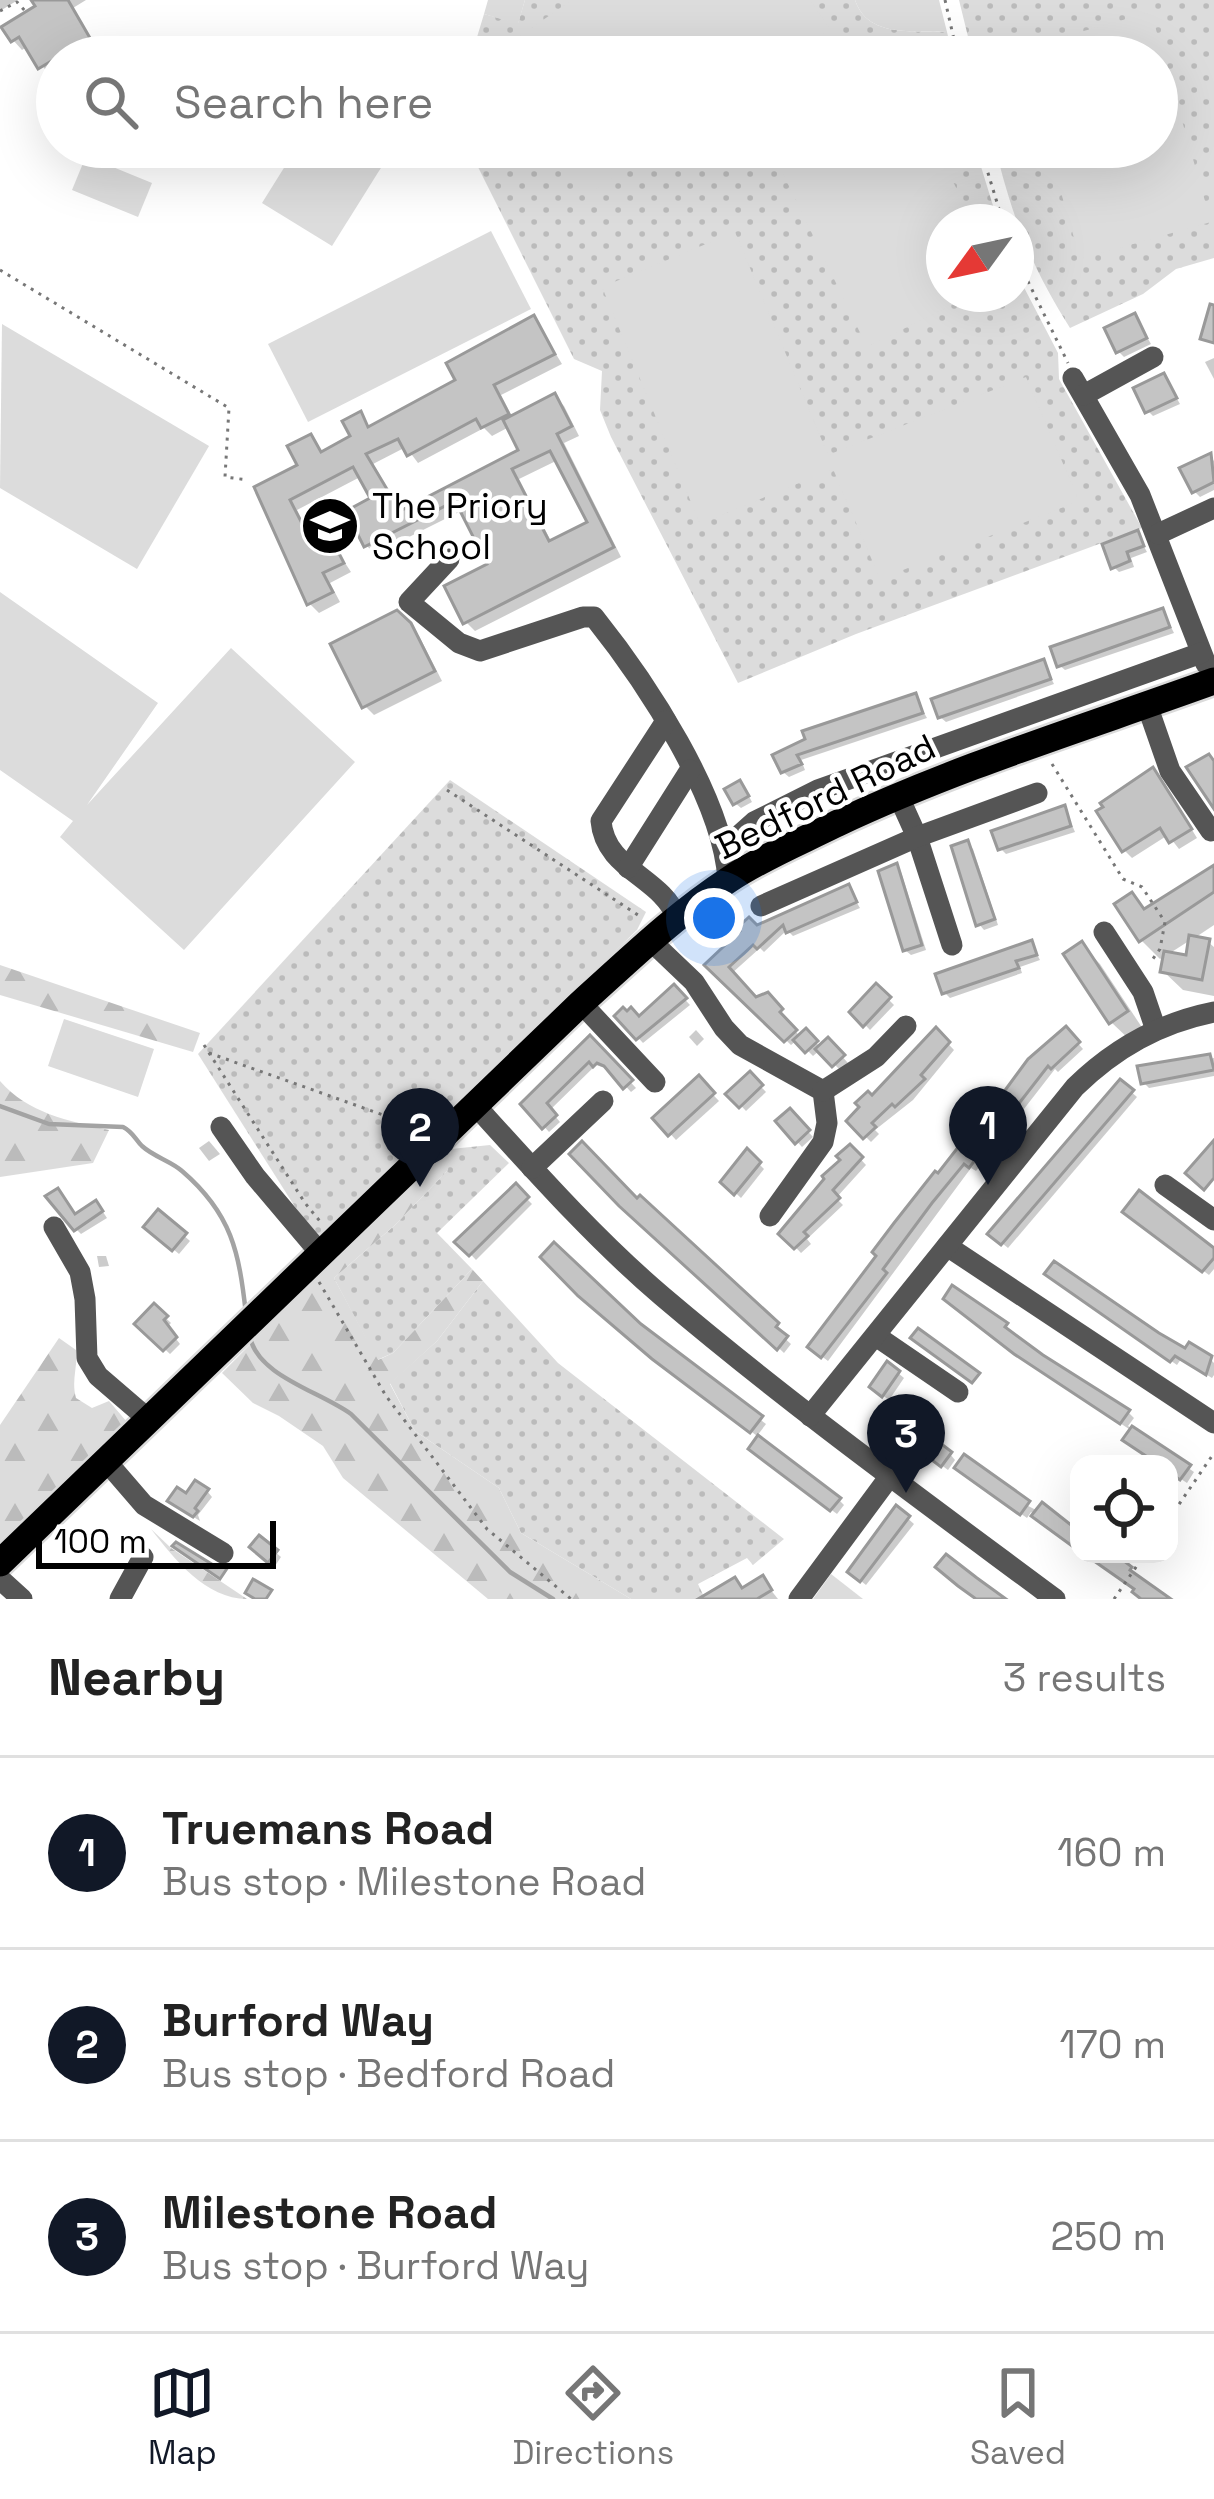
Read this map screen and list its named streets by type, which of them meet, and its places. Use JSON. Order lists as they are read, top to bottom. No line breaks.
{"streets":{"main road":["Bedford Road"]},"places":{"school or university":["The Priory School"]},"scale_bar":"100 m","north":"bottom left","page":{"search":"Search here","pins":["1","2","3"],"scale":"100 m","heading":["Nearby","3 results"],"list":[{"mark":"1","name":"Truemans Road","note":"Bus stop · Milestone Road","value":"160 m"},{"mark":"2","name":"Burford Way","note":"Bus stop · Bedford Road","value":"170 m"},{"mark":"3","name":"Milestone Road","note":"Bus stop · Burford Way","value":"250 m"}],"nav":["Map","Directions","Saved"]}}
